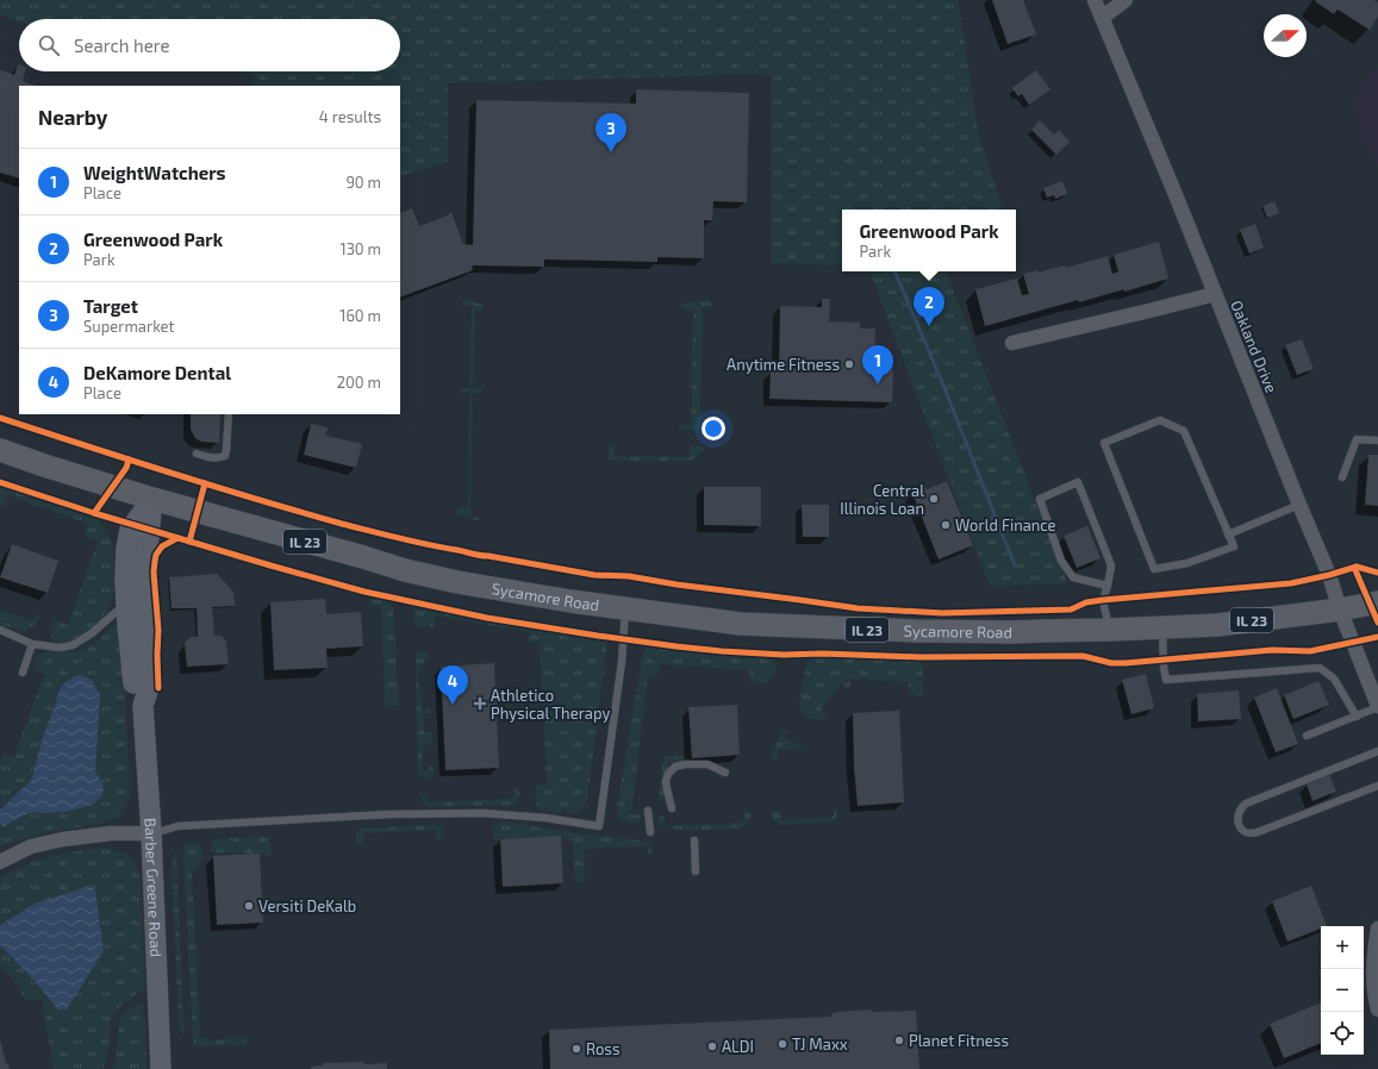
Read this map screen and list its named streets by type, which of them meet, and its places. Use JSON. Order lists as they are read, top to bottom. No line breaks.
{"streets":{"main road":["IL 23","Sycamore Road","Barber Greene Road"],"street":["Oakland Drive"]},"crossings":[["Oakland Drive","IL 23"],["IL 23","Sycamore Road"],["Sycamore Road","Barber Greene Road"]],"places":{"other":["Anytime Fitness","Central Illinois Loan","World Finance","Versiti DeKalb","Planet Fitness","TJ Maxx","ALDI","Ross"],"health":["Athletico Physical Therapy"]},"north":"right","page":{"search":"Search here","heading":["Nearby","4 results"],"pins":["3","2","1","4"],"list":[{"mark":"1","name":"WeightWatchers","note":"Place","value":"90 m"},{"mark":"2","name":"Greenwood Park","note":"Park","value":"130 m"},{"mark":"3","name":"Target","note":"Supermarket","value":"160 m"},{"mark":"4","name":"DeKamore Dental","note":"Place","value":"200 m"}],"popup":["Greenwood Park","Park"],"map_buttons":["+","−"]}}
